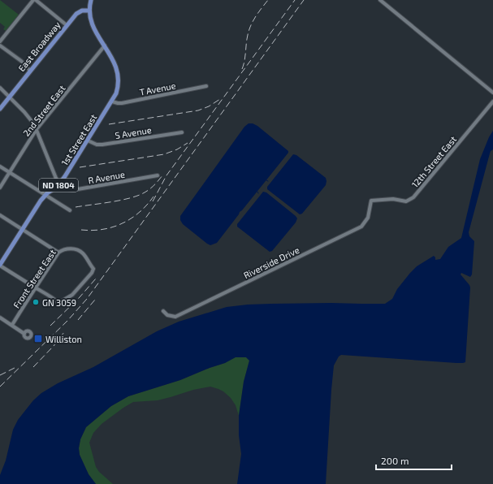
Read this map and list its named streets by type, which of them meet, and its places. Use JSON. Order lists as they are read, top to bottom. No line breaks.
{"streets":{"main road":["East Broadway","1st Street East","ND 1804"],"street":["T Avenue","2nd Street East","S Avenue","12th Street East","R Avenue","Riverside Drive","Front Street East"]},"crossings":[["East Broadway","ND 1804"],["T Avenue","1st Street East"],["2nd Street East","1st Street East"],["2nd Street East","ND 1804"],["S Avenue","1st Street East"],["1st Street East","R Avenue"],["1st Street East","ND 1804"],["12th Street East","Riverside Drive"]],"places":{"other":["GN 3059"],"transit":["Williston"]},"scale_bar":"200 m"}
